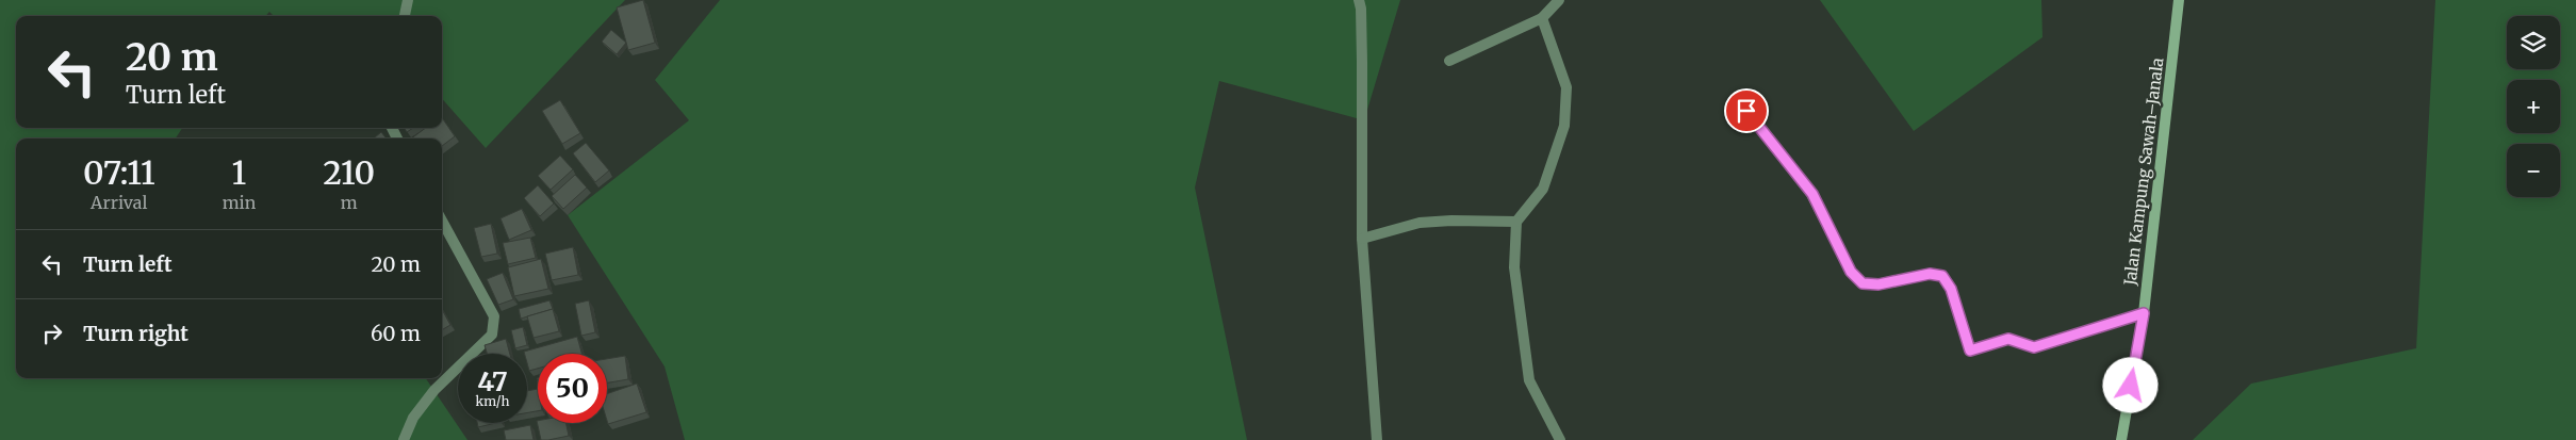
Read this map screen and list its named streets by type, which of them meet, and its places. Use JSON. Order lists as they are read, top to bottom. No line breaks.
{"streets":{"main road":["Jalan Kampung Sawah–Janala"]},"page":{"map_buttons":["+","−"],"turn":["20 m","Turn left"],"eta":["07:11","Arrival","1","min","210","m"],"list":[{"name":"Turn left","value":"20 m"},{"name":"Turn right","value":"60 m"}],"speed":"47 km/h","limit":"50"}}
